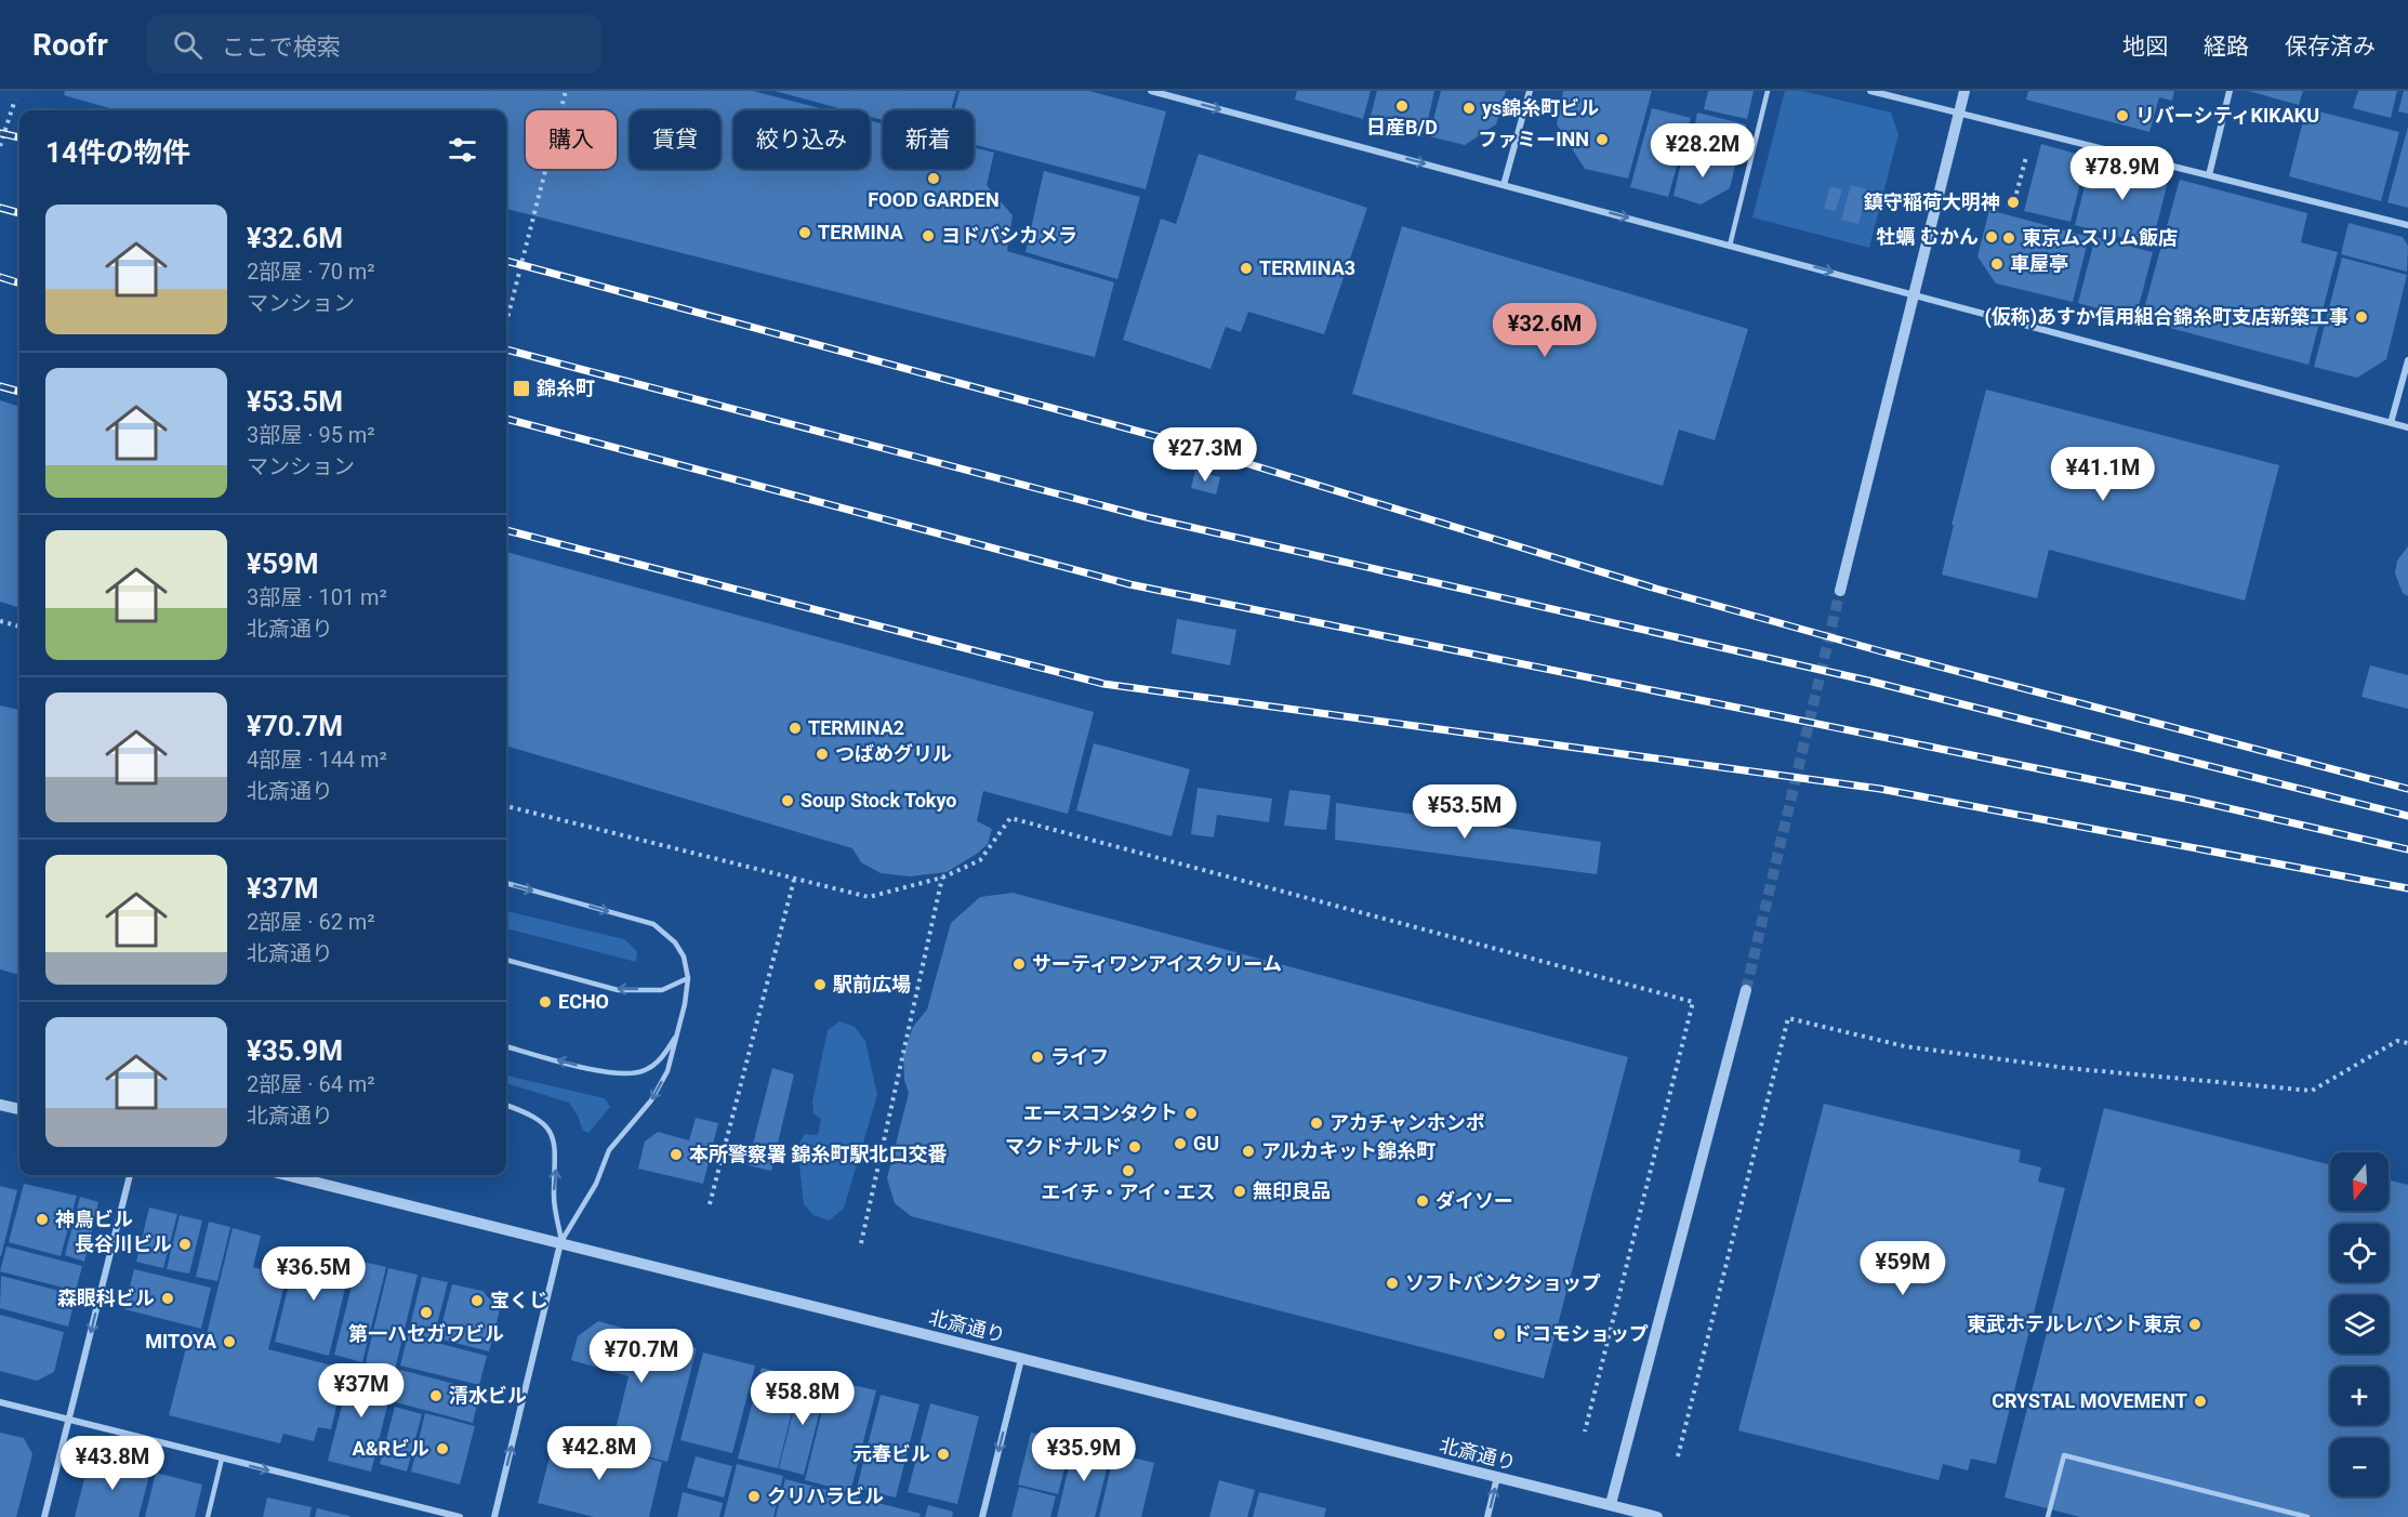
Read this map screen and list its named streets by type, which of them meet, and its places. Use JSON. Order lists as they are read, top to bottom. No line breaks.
{"streets":{"street":["北斎通り"]},"places":{"other":["日産B/D","ys錦糸町ビル","リバーシティKIKAKU","ファミーINN","FOOD GARDEN","鎮守稲荷大明神","TERMINA","ヨドバシカメラ","牡蠣 むかん","東京ムスリム飯店","車屋亭","TERMINA3","(仮称)あすか信用組合錦糸町支店新築工事","TERMINA2","つばめグリル","Soup Stock Tokyo","サーティワンアイスクリーム","駅前広場","ECHO","ライフ","エースコンタクト","アカチャンホンポ","GU","マクドナルド","アルカキット錦糸町","本所警察署 錦糸町駅北口交番","エイチ・アイ・エス","無印良品","ダイソー","神鳥ビル","長谷川ビル","ソフトバンクショップ","森眼科ビル","宝くじ","第一ハセガワビル","東武ホテルレバント東京","ドコモショップ","MITOYA","清水ビル","CRYSTAL MOVEMENT","A&Rビル","元春ビル","クリハラビル"],"transit":["錦糸町"]},"north":"bottom","page":{"header":"Roofr","search":"ここで検索","nav":["地図","経路","保存済み"],"chip":["購入","賃貸","絞り込み","新着"],"heading":"14件の物件","price":["¥28.2M","¥78.9M","¥32.6M","¥27.3M","¥41.1M","¥53.5M","¥59M","¥36.5M","¥70.7M","¥37M","¥58.8M","¥42.8M","¥35.9M","¥43.8M"],"list":[{"name":"¥32.6M","note":"2部屋 · 70 m² · マンション"},{"name":"¥53.5M","note":"3部屋 · 95 m² · マンション"},{"name":"¥59M","note":"3部屋 · 101 m² · 北斎通り"},{"name":"¥70.7M","note":"4部屋 · 144 m² · 北斎通り"},{"name":"¥37M","note":"2部屋 · 62 m² · 北斎通り"},{"name":"¥35.9M","note":"2部屋 · 64 m² · 北斎通り"}],"map_buttons":["+","−"]}}
